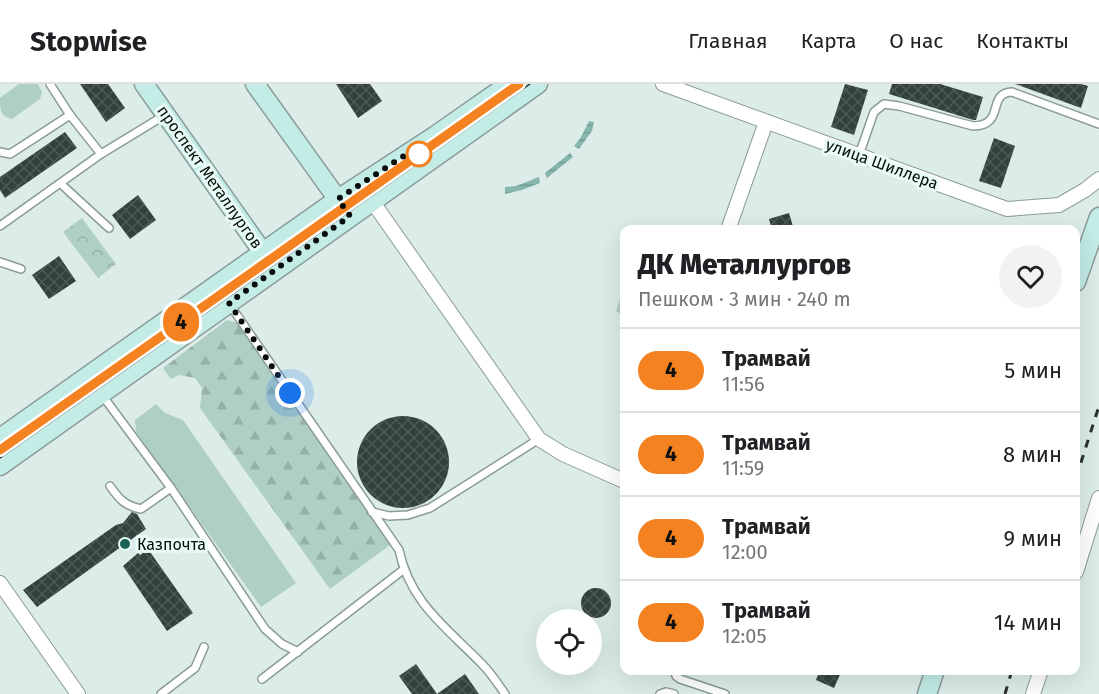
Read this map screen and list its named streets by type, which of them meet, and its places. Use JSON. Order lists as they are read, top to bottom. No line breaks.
{"streets":{"main road":["проспект Металлургов"],"street":["улица Шиллера"]},"places":["Казпочта"],"lines":["tram line 4"],"page":{"header":"Stopwise","nav":["Главная","Карта","О нас","Контакты"],"on_map":"4","heading":["ДК Металлургов","Пешком · 3 мин · 240 m"],"list":[{"mark":"4","name":"Трамвай","note":"11:56","value":"5 мин"},{"mark":"4","name":"Трамвай","note":"11:59","value":"8 мин"},{"mark":"4","name":"Трамвай","note":"12:00","value":"9 мин"},{"mark":"4","name":"Трамвай","note":"12:05","value":"14 мин"}]}}
